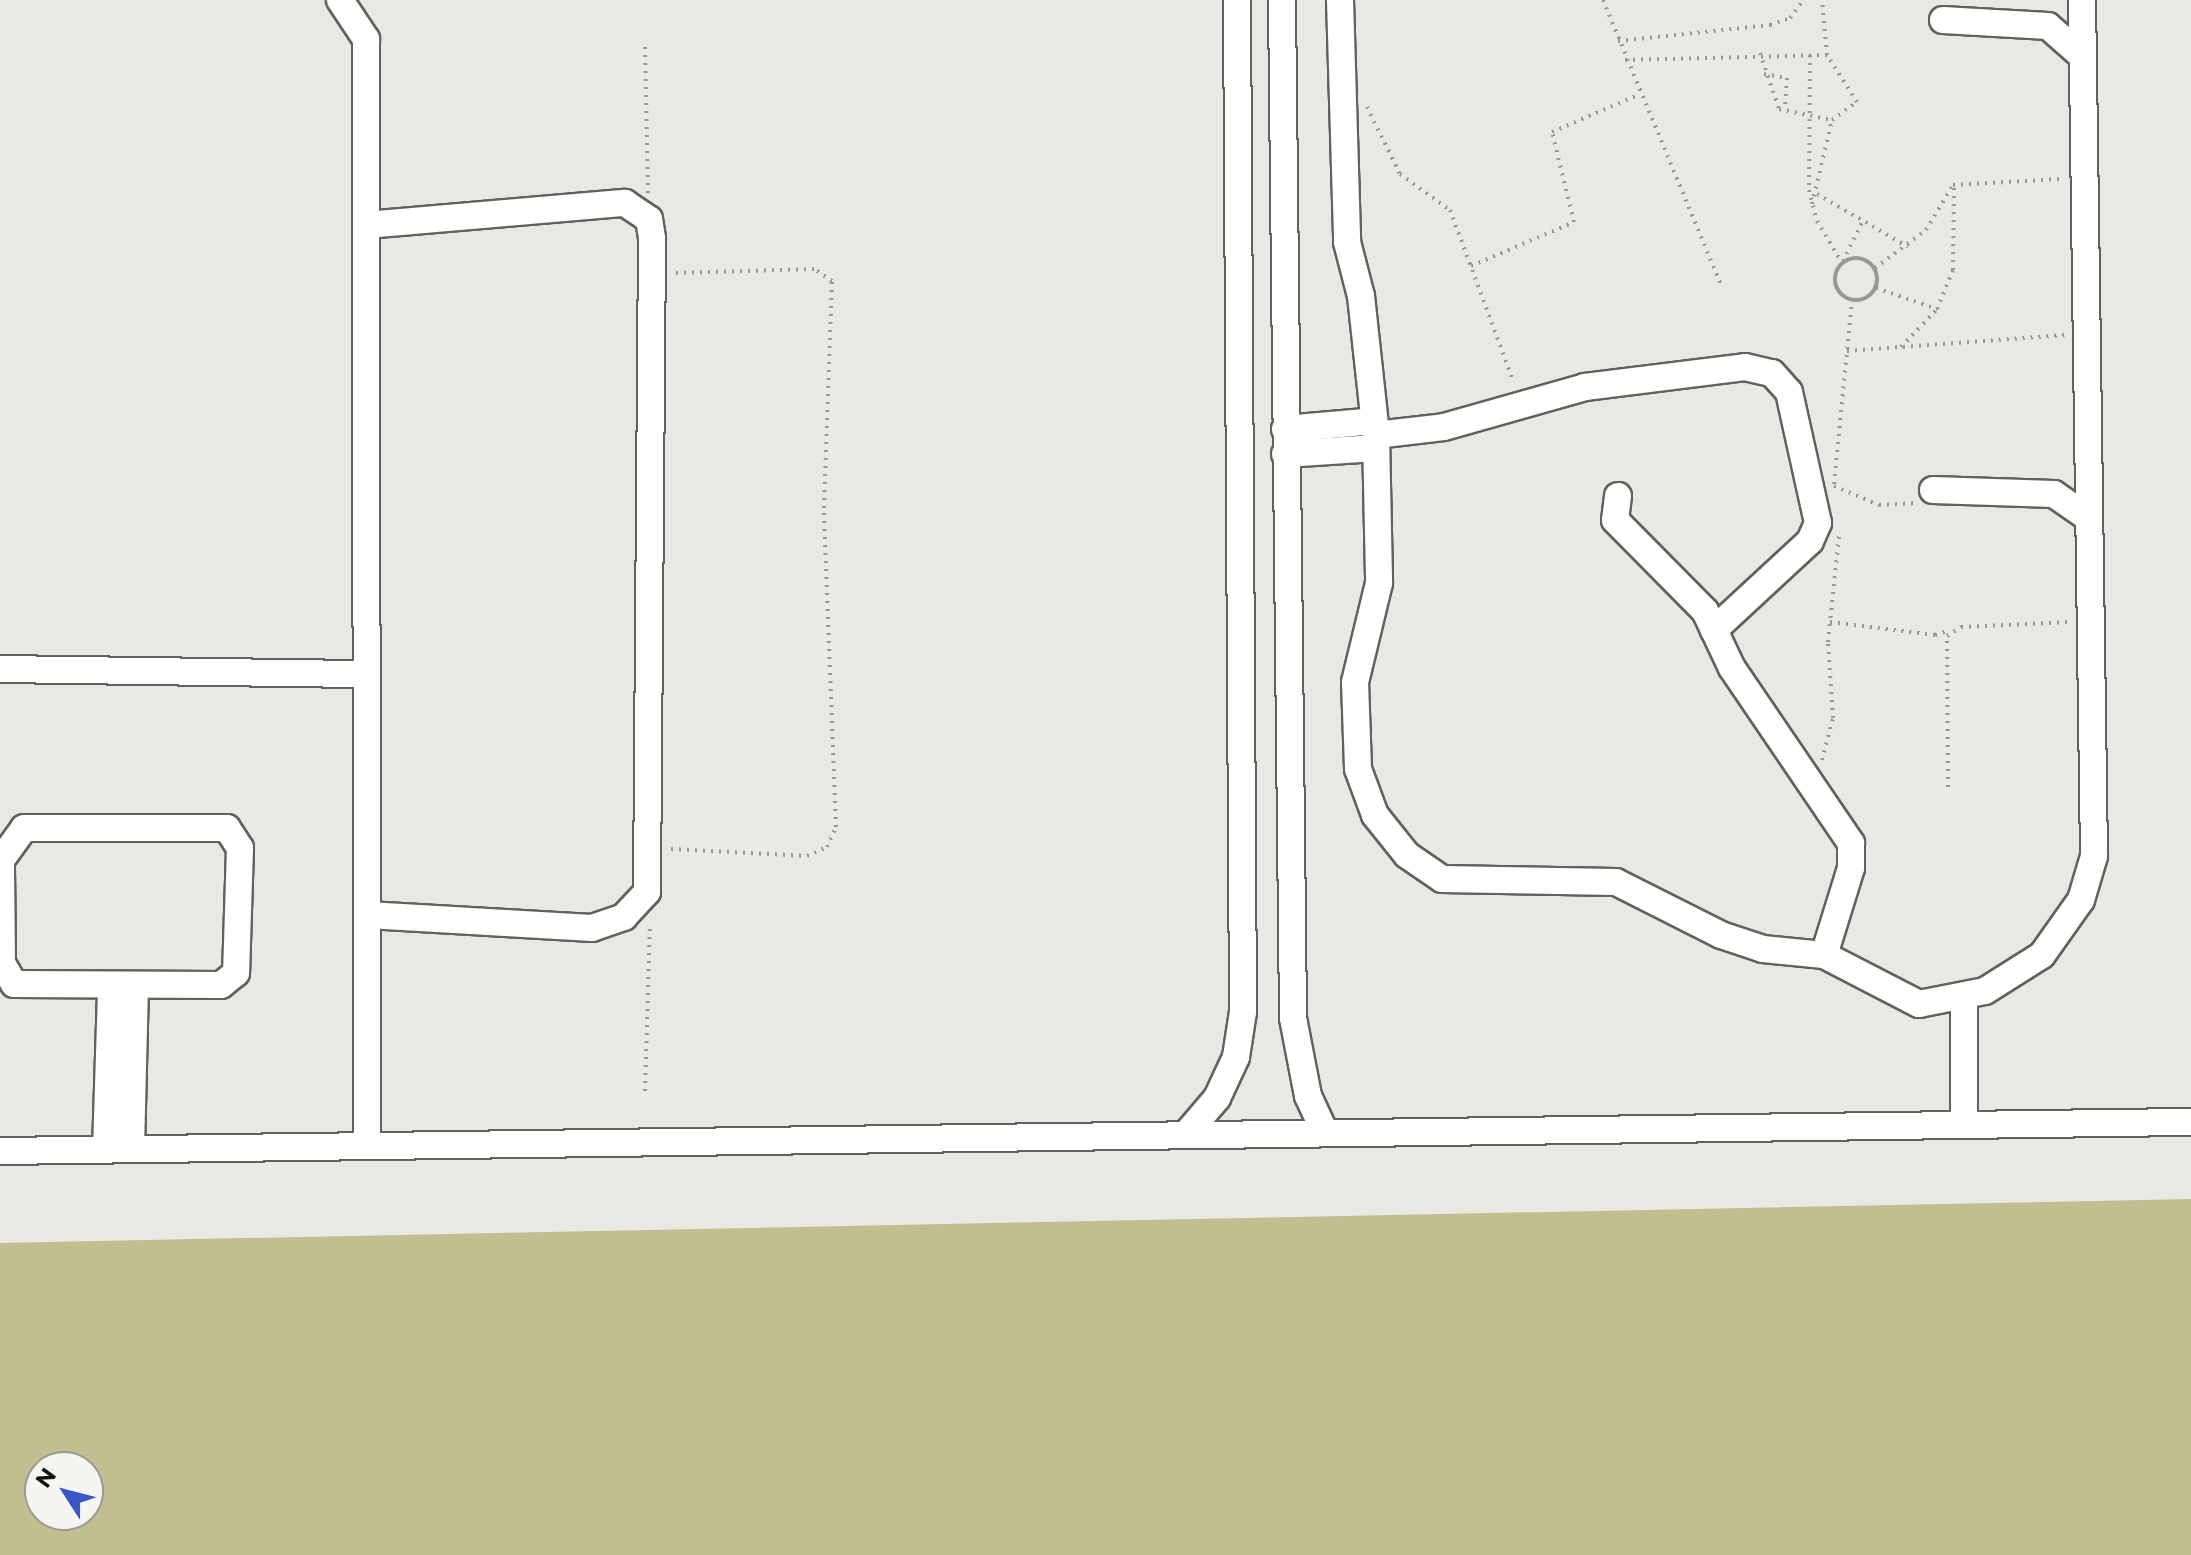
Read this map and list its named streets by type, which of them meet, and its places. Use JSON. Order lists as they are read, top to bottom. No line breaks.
{"north":"top left"}
